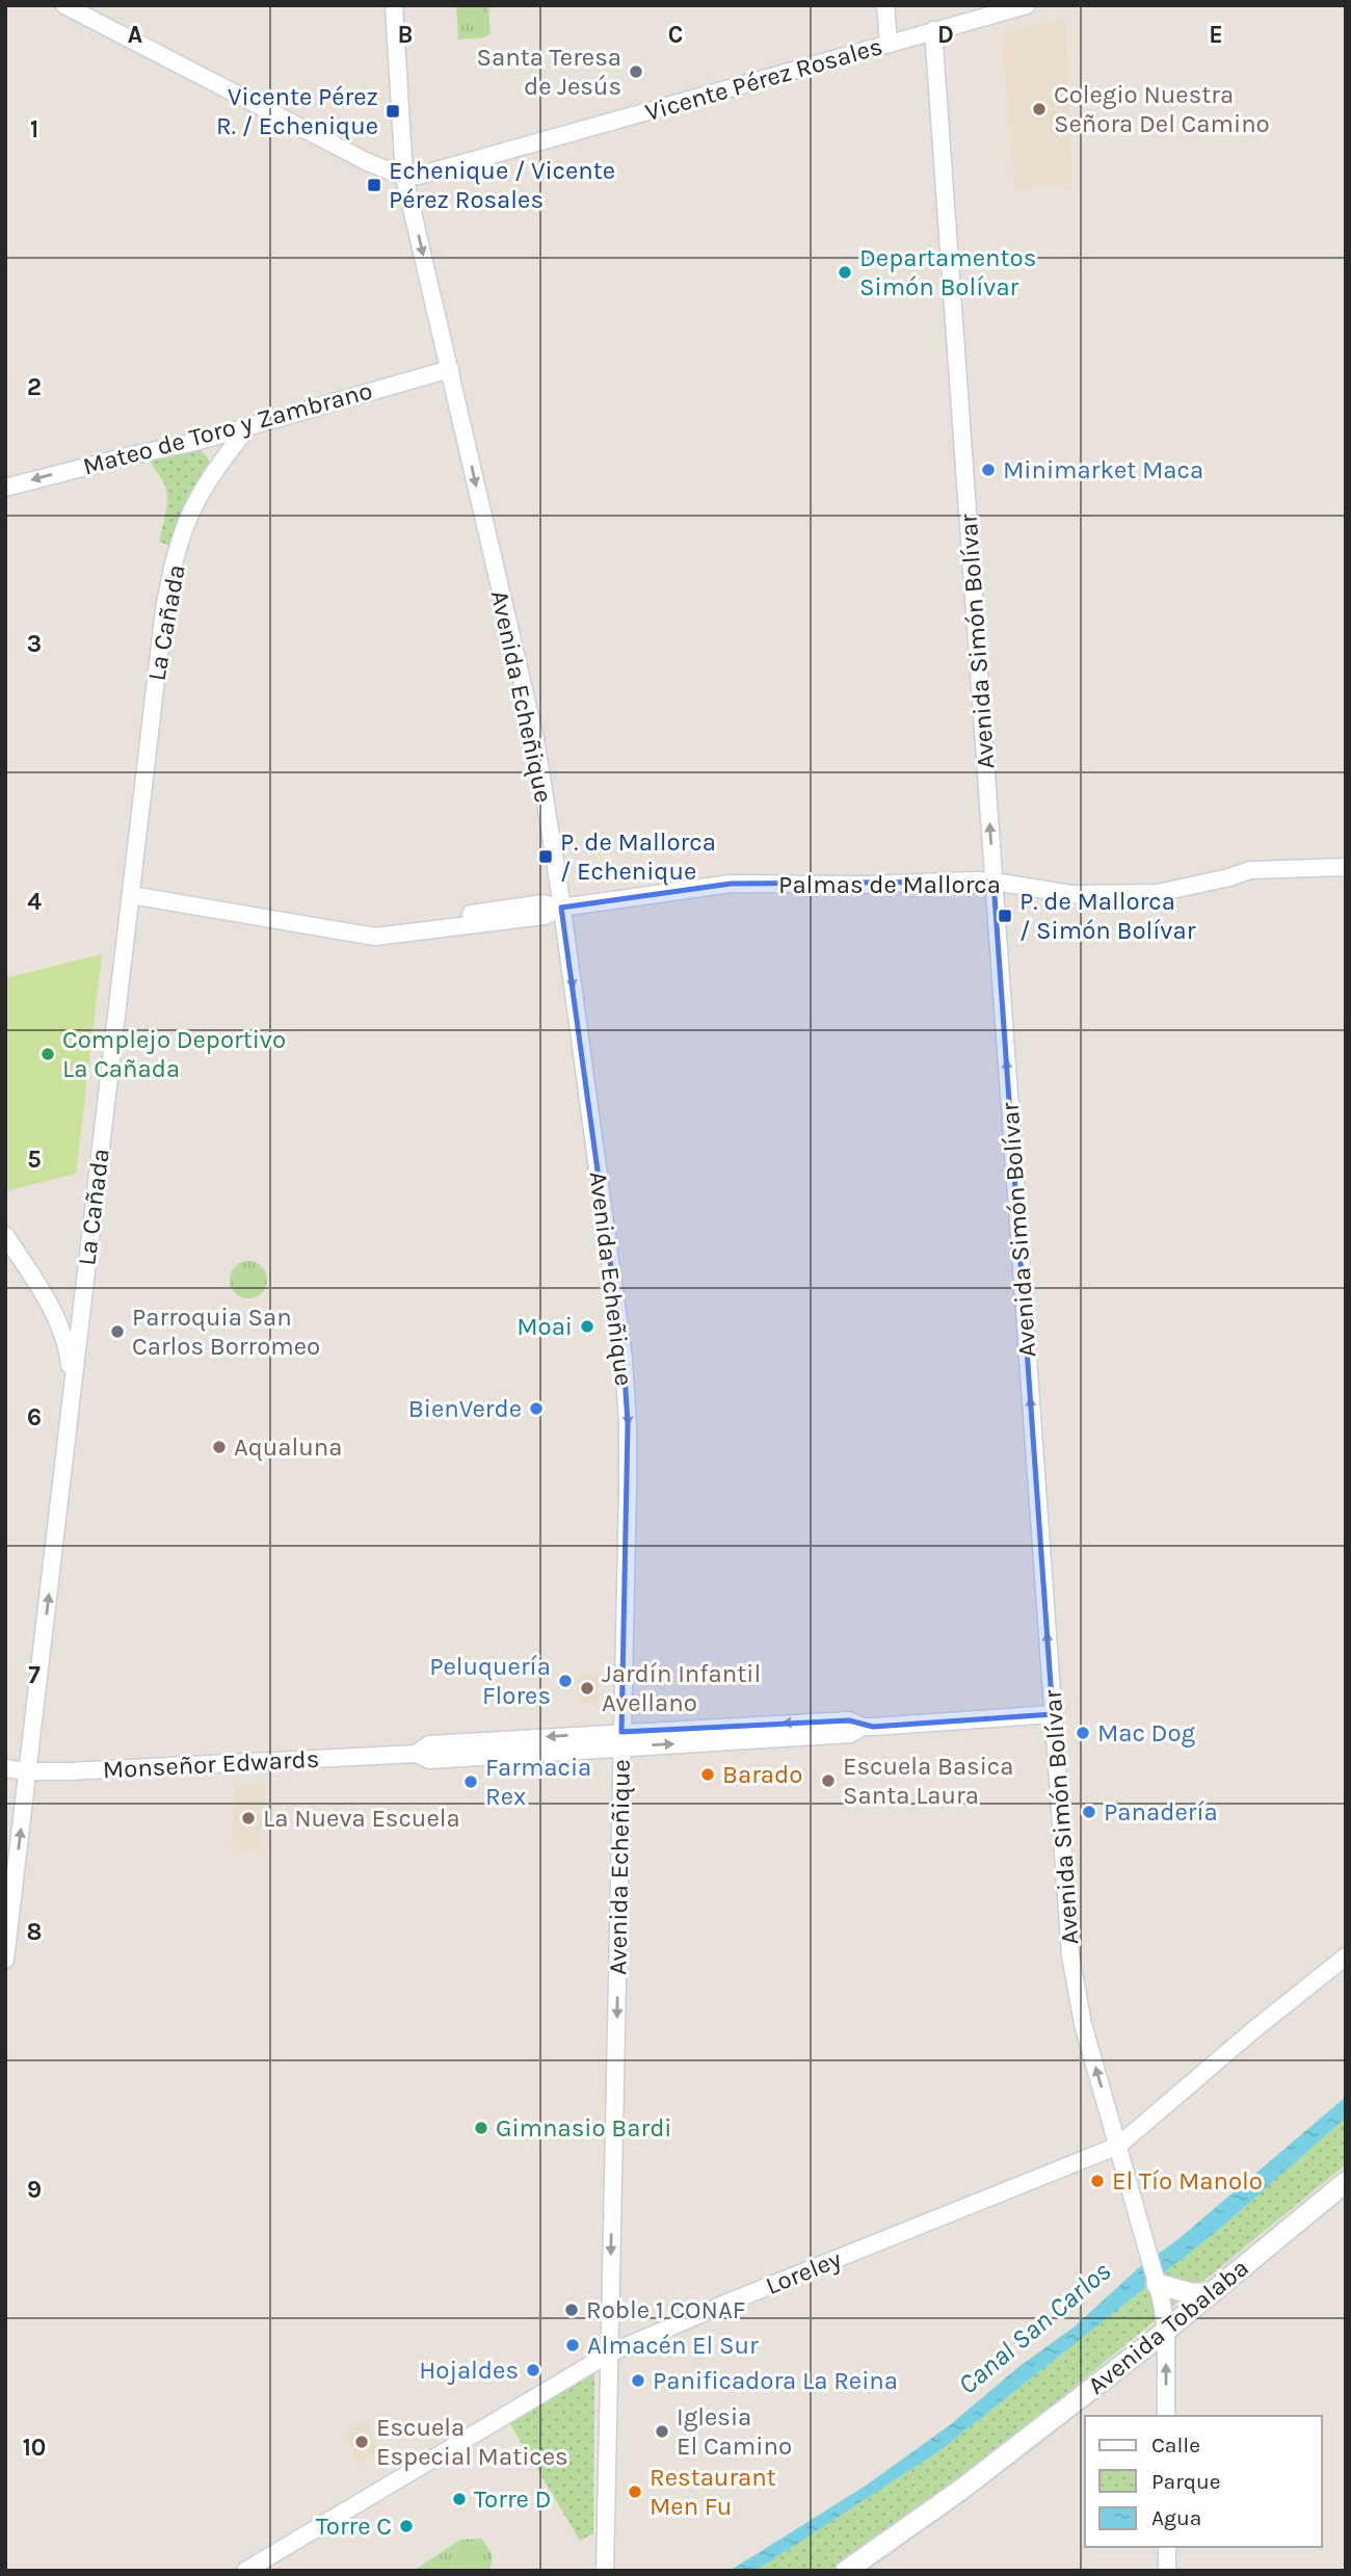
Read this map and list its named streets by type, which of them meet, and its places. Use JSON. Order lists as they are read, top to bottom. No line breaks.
{"streets":{"main road":["Avenida Tobalaba"],"street":["Vicente Pérez Rosales","Mateo de Toro y Zambrano","La Cañada","Avenida Simón Bolívar","Avenida Echeñique","Palmas de Mallorca","Monseñor Edwards","Loreley"]},"crossings":[["Vicente Pérez Rosales","Avenida Simón Bolívar"],["Vicente Pérez Rosales","Avenida Echeñique"],["Mateo de Toro y Zambrano","La Cañada"],["Mateo de Toro y Zambrano","Avenida Echeñique"],["La Cañada","Palmas de Mallorca"],["La Cañada","Monseñor Edwards"],["Avenida Simón Bolívar","Palmas de Mallorca"],["Avenida Simón Bolívar","Monseñor Edwards"],["Avenida Simón Bolívar","Loreley"],["Avenida Simón Bolívar","Avenida Tobalaba"],["Avenida Echeñique","Palmas de Mallorca"],["Avenida Echeñique","Monseñor Edwards"],["Avenida Echeñique","Loreley"]],"one_way":["Mateo de Toro y Zambrano","La Cañada","Avenida Simón Bolívar","Avenida Echeñique"],"water":["Canal San Carlos"],"places":{"other":["Santa Teresa de Jesús","Colegio Nuestra Señora Del Camino","Departamentos Simón Bolívar","Minimarket Maca","Complejo Deportivo La Cañada","Moai","Parroquia San Carlos Borromeo","BienVerde","Aqualuna","Peluquería Flores","Jardín Infantil Avellano","Mac Dog","Barado","Escuela Basica Santa Laura","Farmacia Rex","Panadería","La Nueva Escuela","Gimnasio Bardi","El Tío Manolo","Roble 1 CONAF","Almacén El Sur","Hojaldes","Panificadora La Reina","Iglesia El Camino","Escuela Especial Matices","Restaurant Men Fu","Torre D","Torre C"],"transit":["Vicente Pérez R. / Echenique","Echenique / Vicente Pérez Rosales","P. de Mallorca / Echenique","P. de Mallorca / Simón Bolívar"]},"legend":["Calle","Parque","Agua"],"grid":{"columns":["A","B","C","D","E"],"rows":["1","2","3","4","5","6","7","8","9","10"]}}
